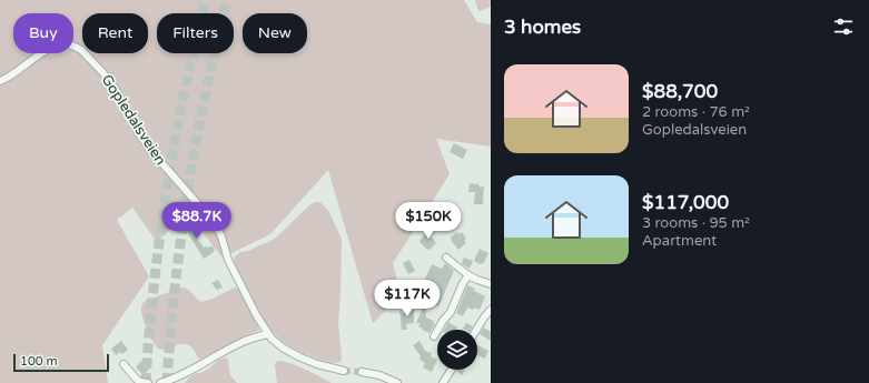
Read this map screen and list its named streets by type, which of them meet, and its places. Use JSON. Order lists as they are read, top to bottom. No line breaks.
{"streets":{"street":["Gopledalsveien"]},"scale_bar":"100 m","page":{"heading":"3 homes","chip":["Buy","Rent","Filters","New"],"list":[{"name":"$88,700","note":"2 rooms · 76 m² · Gopledalsveien"},{"name":"$117,000","note":"3 rooms · 95 m² · Apartment"}],"price":["$88.7K","$150K","$117K"],"scale":"100 m"}}
